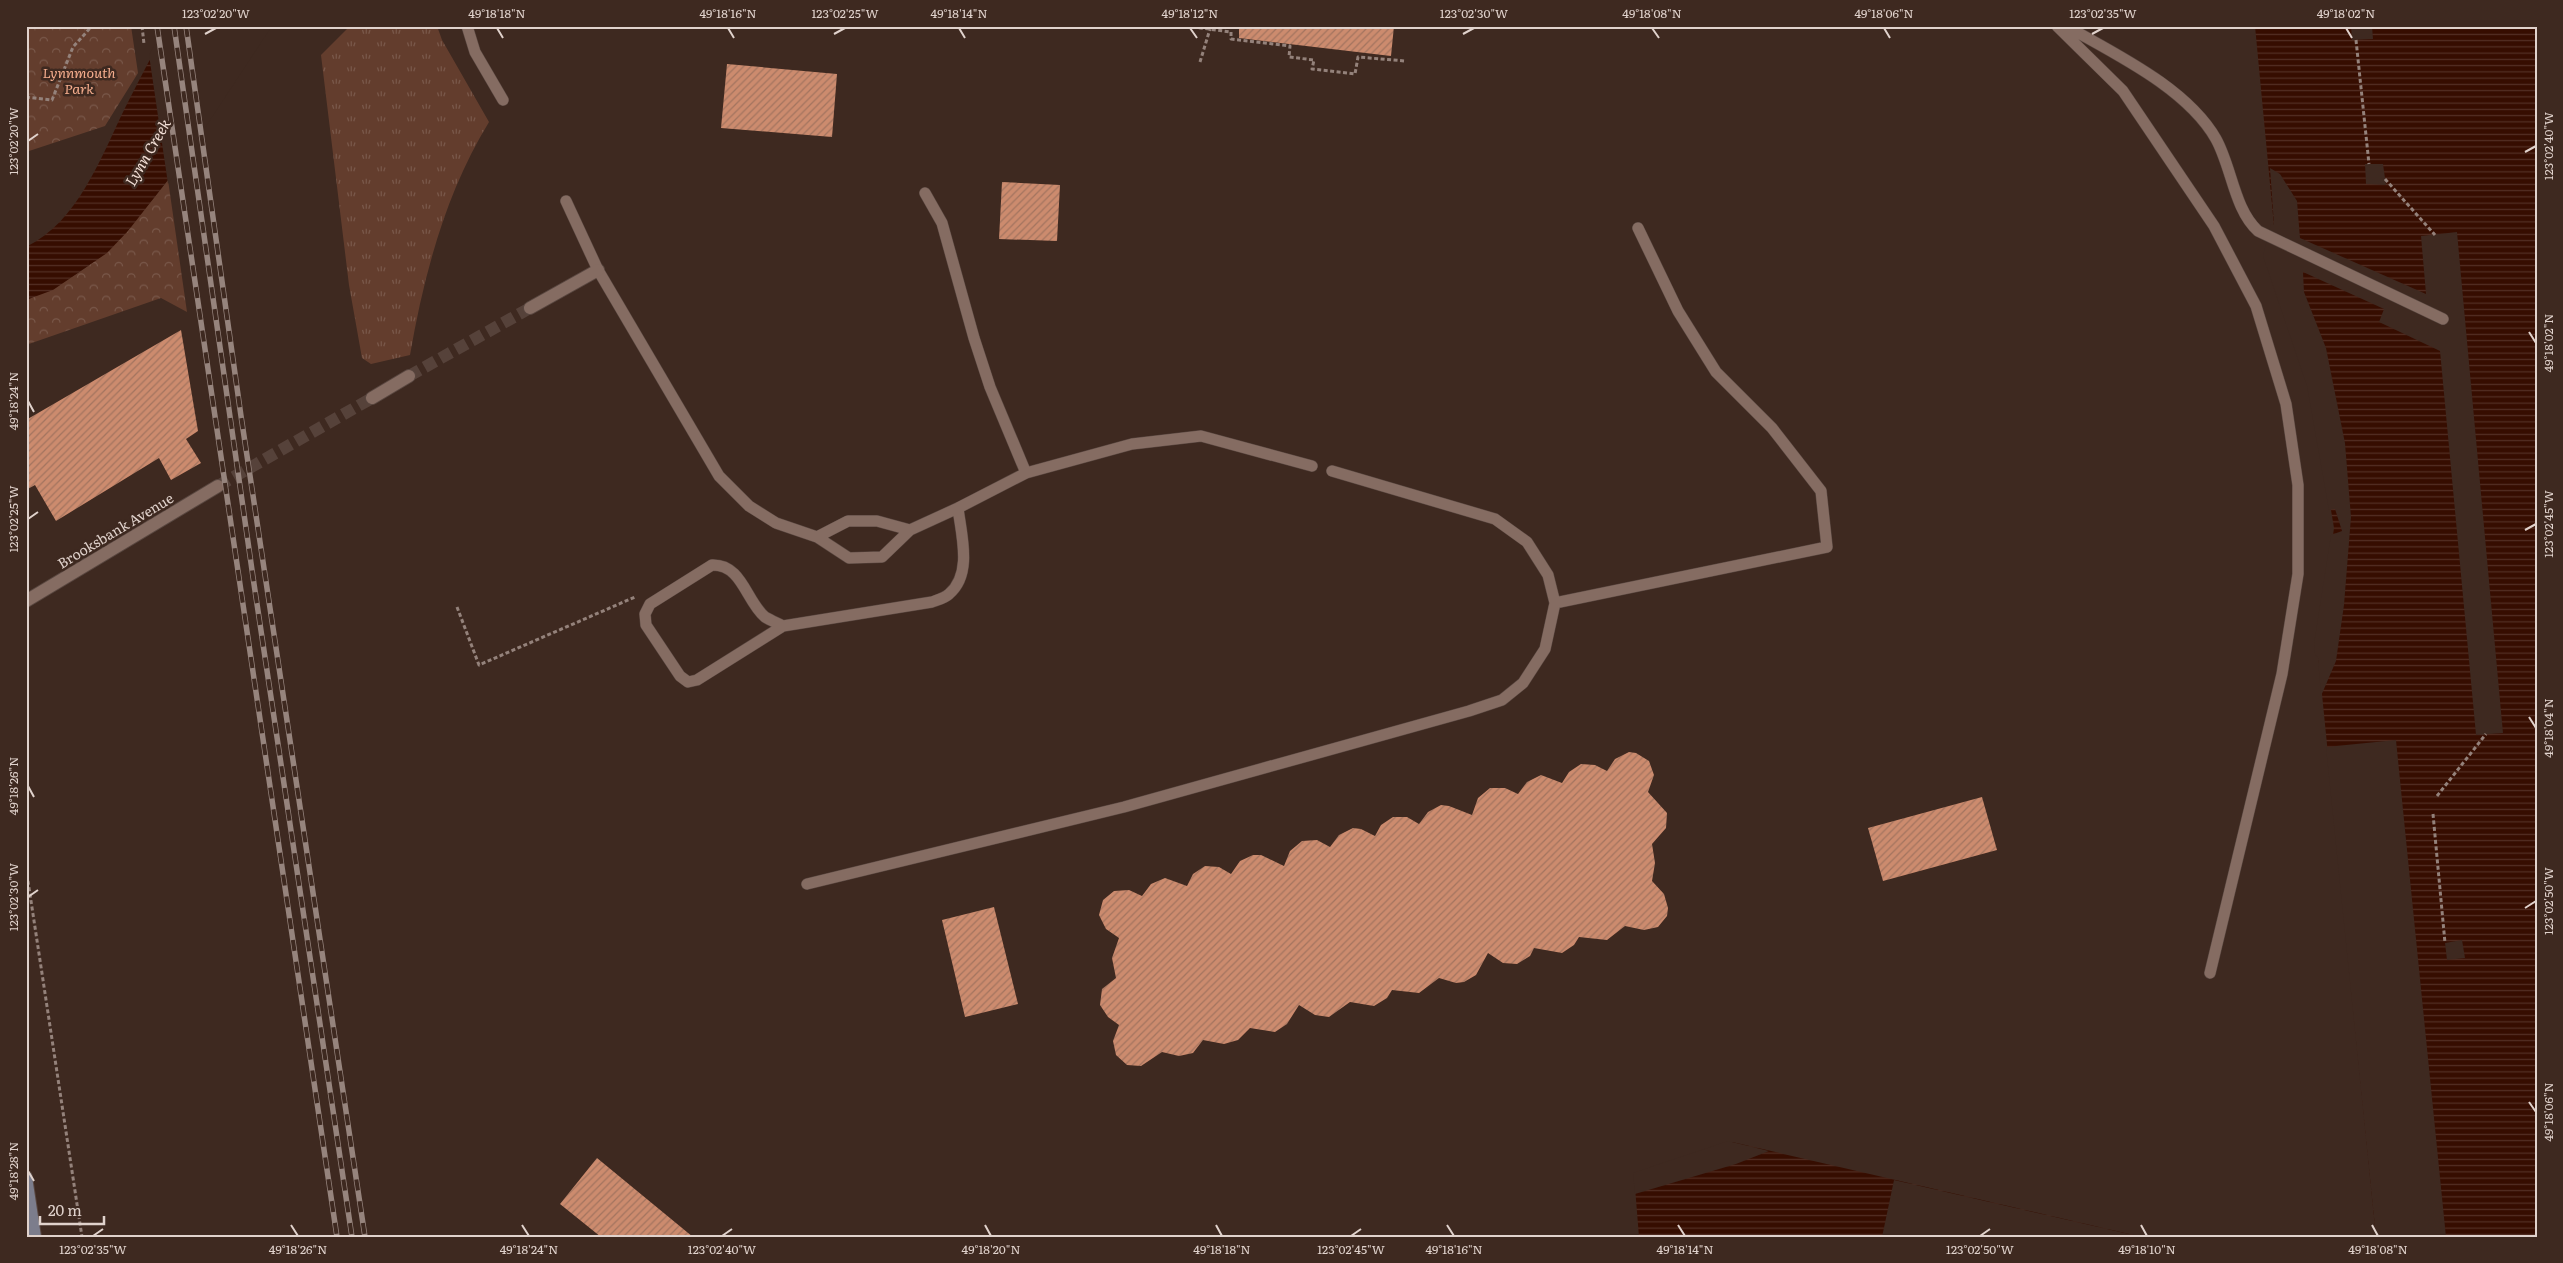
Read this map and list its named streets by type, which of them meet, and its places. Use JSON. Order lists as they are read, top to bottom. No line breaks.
{"streets":{"street":["Brooksbank Avenue"]},"water":["Lynn Creek"],"parks":["Lynnmouth Park"],"scale_bar":"20 m","coordinates":["123°02'20\"W","49°18'18\"N","49°18'16\"N","123°02'25\"W","49°18'14\"N","49°18'12\"N","123°02'30\"W","49°18'08\"N","49°18'06\"N","123°02'35\"W","49°18'02\"N","123°02'40\"W","49°18'24\"N","123°02'45\"W","49°18'04\"N","49°18'26\"N","123°02'50\"W","49°18'28\"N","49°18'20\"N","49°18'10\"N"]}
